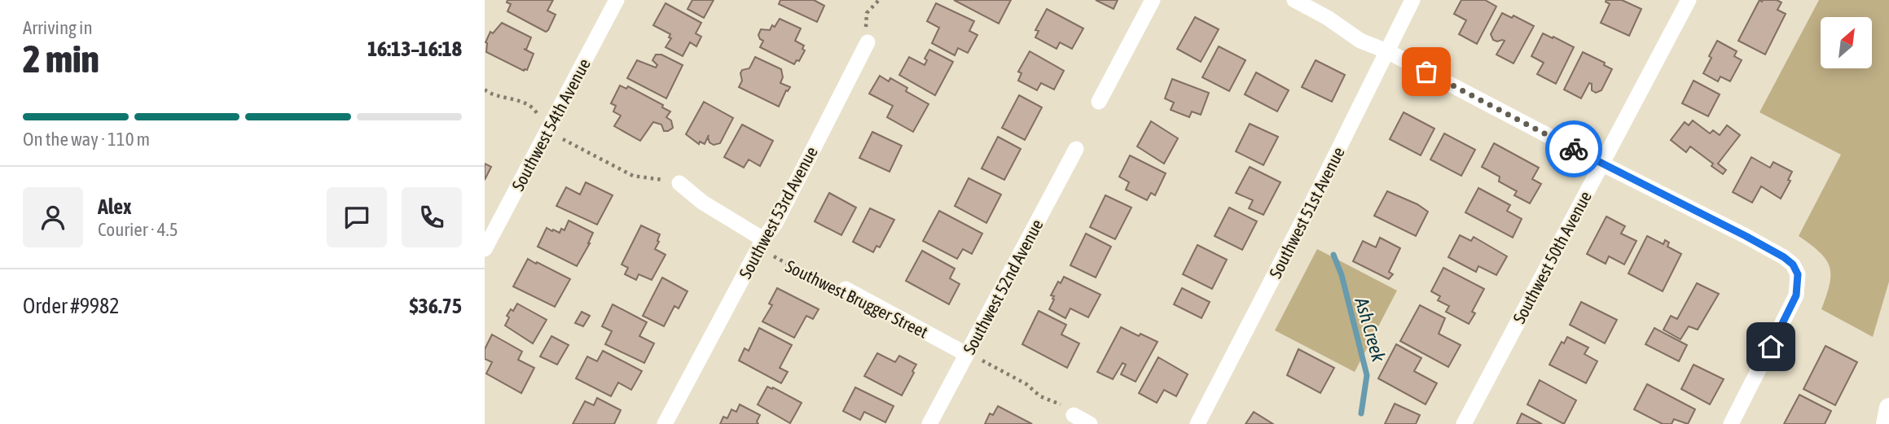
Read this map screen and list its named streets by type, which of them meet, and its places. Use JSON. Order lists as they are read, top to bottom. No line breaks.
{"streets":{"street":["Southwest 54th Avenue","Southwest 53rd Avenue","Southwest 51st Avenue","Southwest 50th Avenue","Southwest 52nd Avenue","Southwest Brugger Street"]},"crossings":[["Southwest 53rd Avenue","Southwest Brugger Street"],["Southwest 52nd Avenue","Southwest Brugger Street"]],"water":["Ash Creek"],"north":"top right","page":{"heading":["2 min","Arriving in","16:13–16:18"],"panel":["Alex","Courier · 4.5","Order #9982","$36.75"],"bar":"On the way · 110 m"}}
